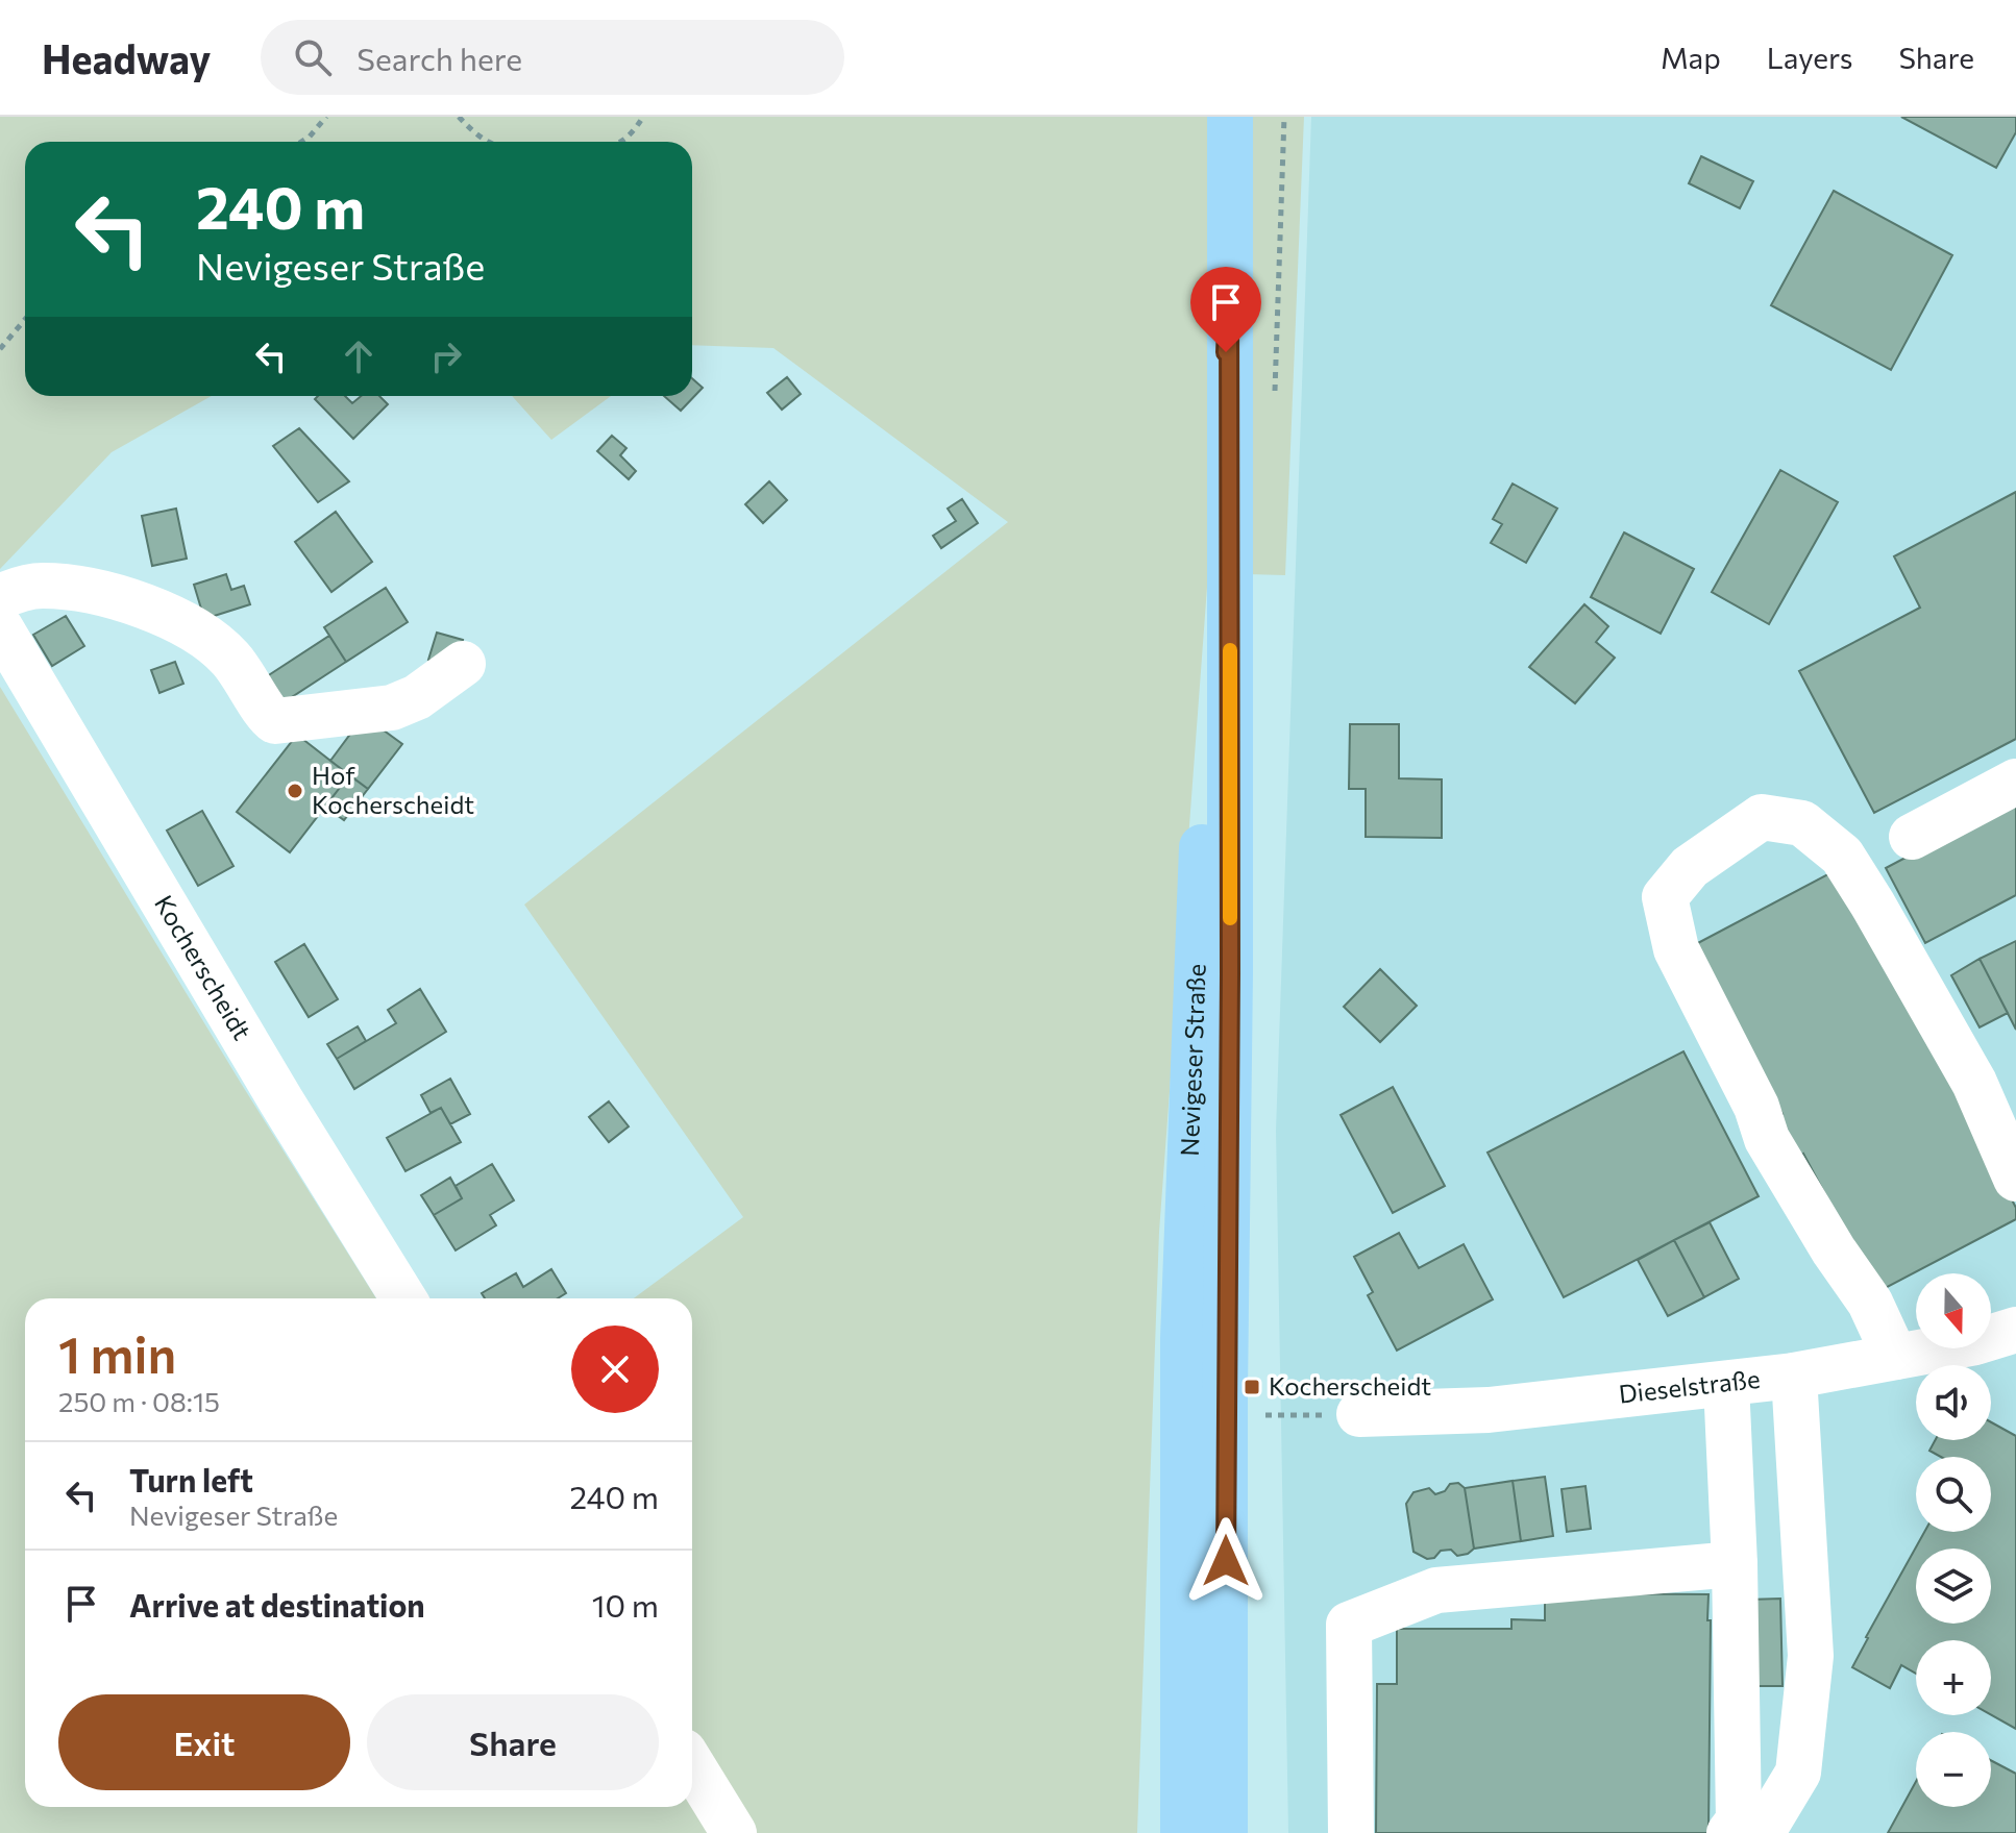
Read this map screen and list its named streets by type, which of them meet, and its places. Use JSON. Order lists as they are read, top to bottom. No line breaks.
{"streets":{"main road":["Nevigeser Straße"],"street":["Kocherscheidt","Dieselstraße"]},"places":{"other":["Hof Kocherscheidt"],"transit":["Kocherscheidt"]},"north":"bottom","page":{"header":"Headway","search":"Search here","nav":["Map","Layers","Share"],"turn":["240 m","Nevigeser Straße"],"map_buttons":["+","−"],"heading":["1 min","250 m · 08:15"],"list":[{"name":"Turn left","note":"Nevigeser Straße","value":"240 m"},{"name":"Arrive at destination","value":"10 m"}],"buttons":["Exit","Share"]}}
